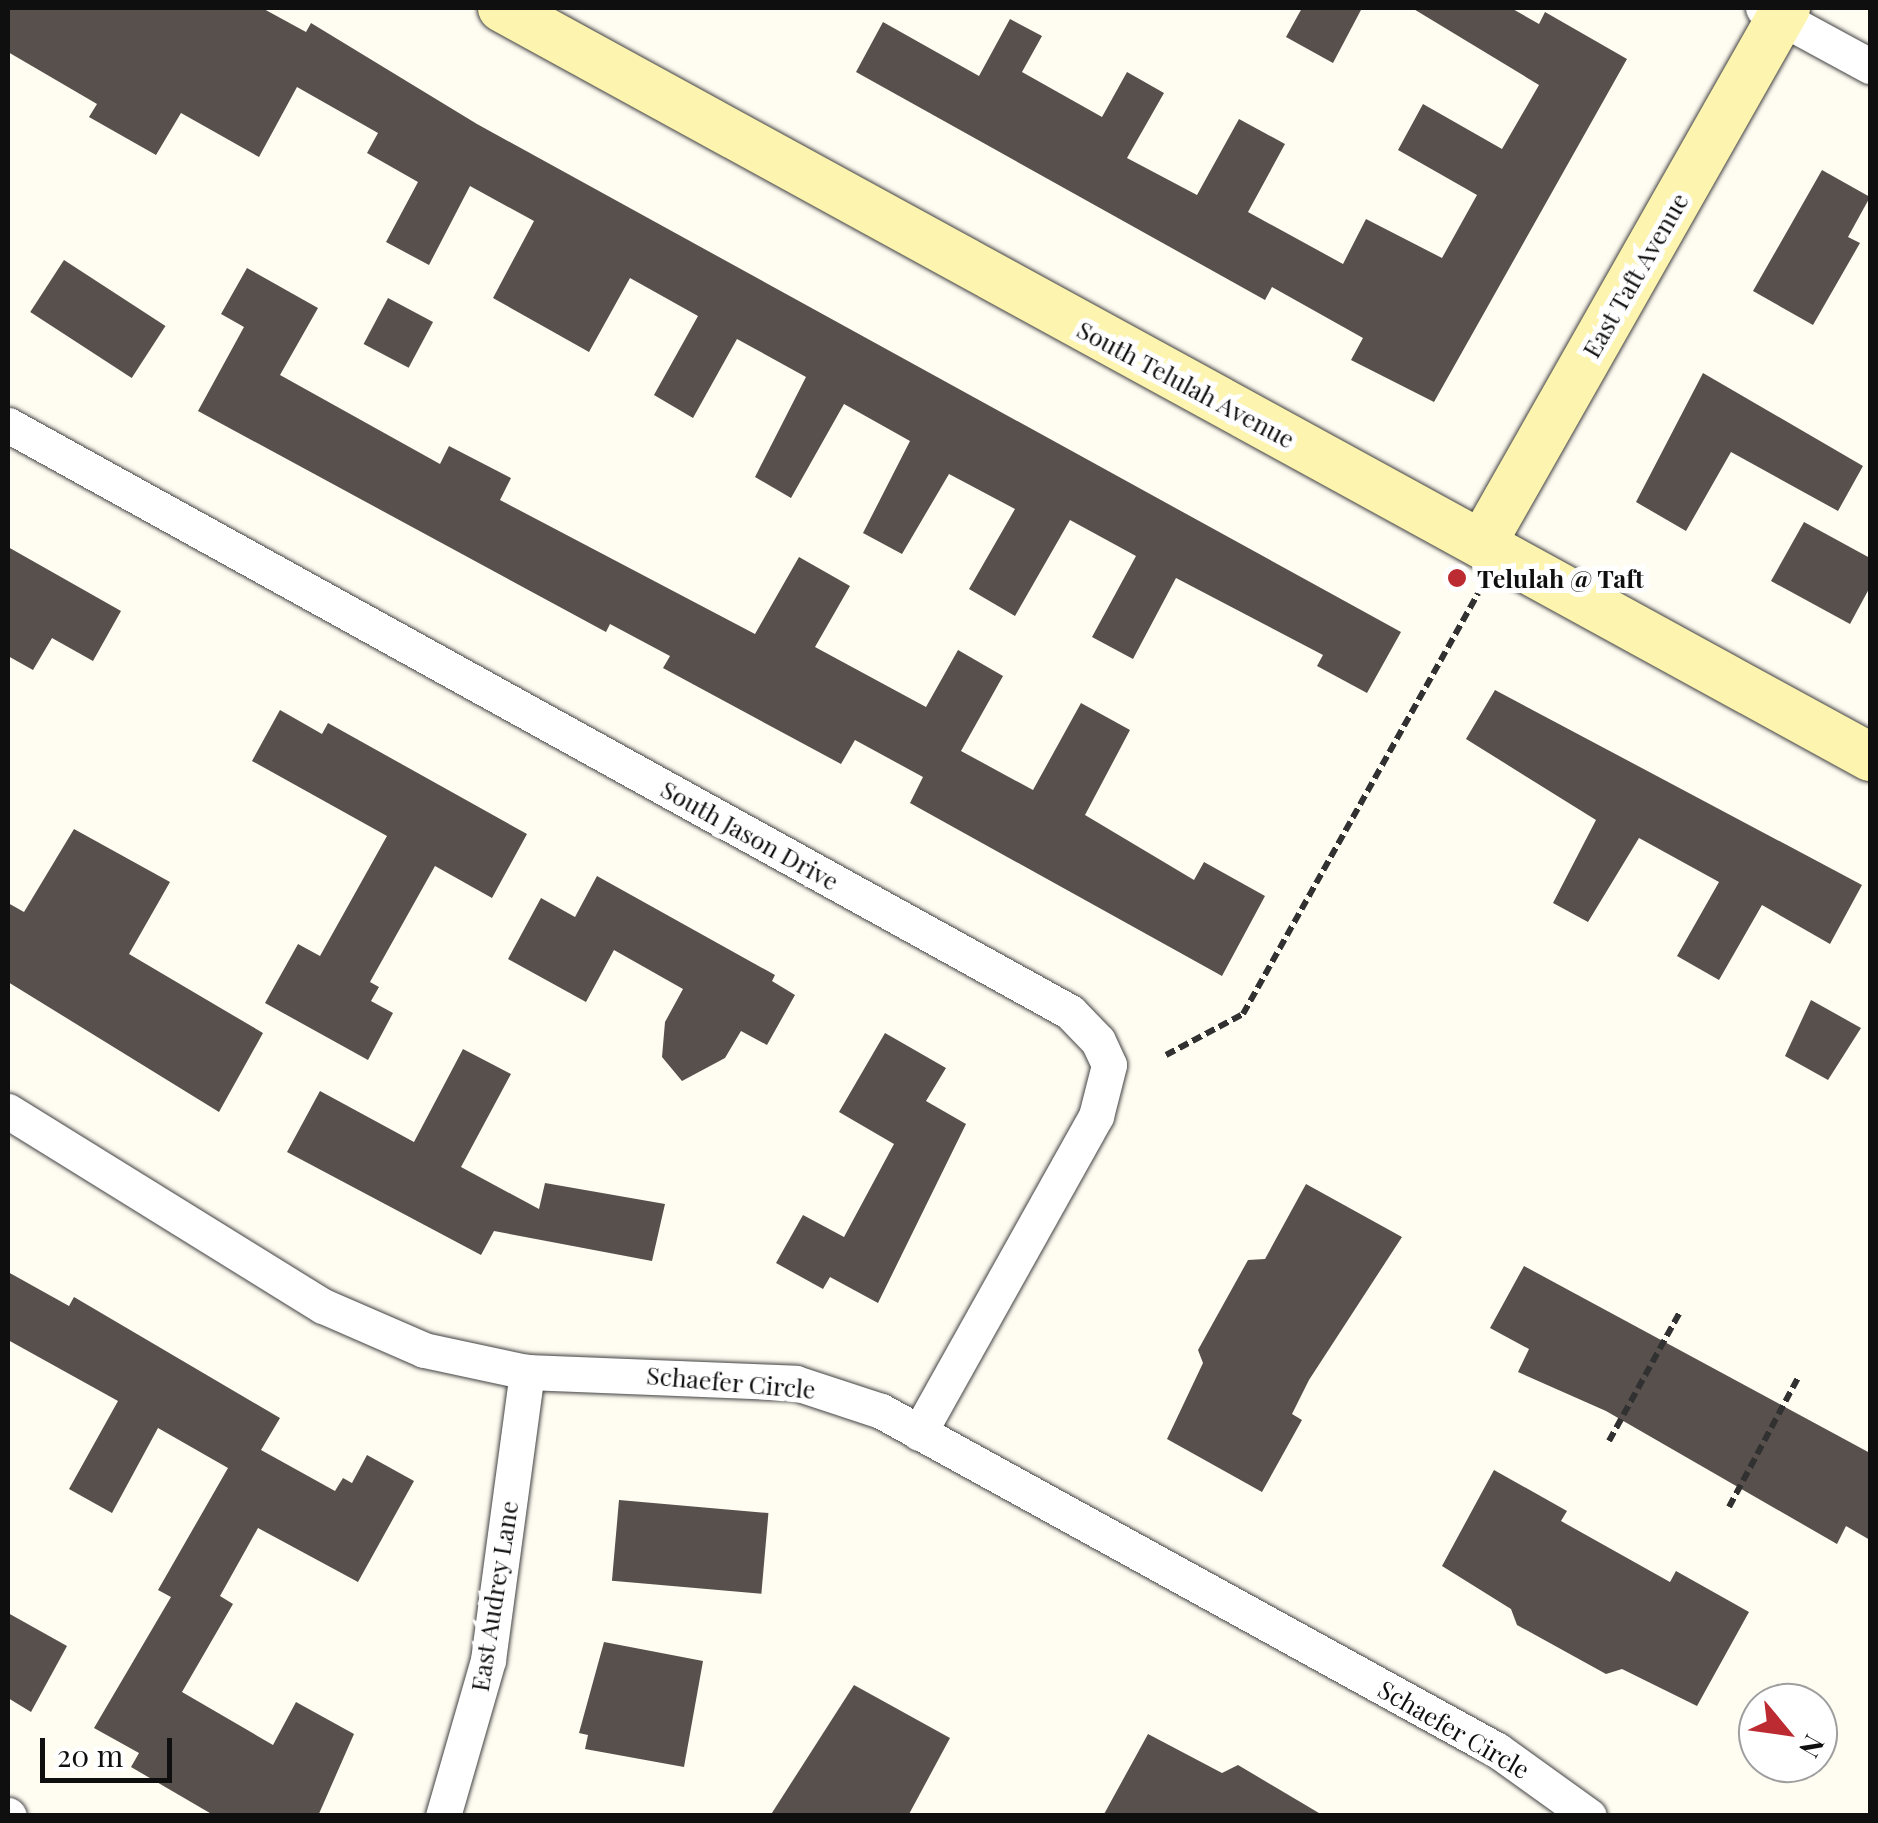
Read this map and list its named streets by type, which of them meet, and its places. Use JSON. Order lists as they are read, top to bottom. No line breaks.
{"streets":{"street":["East Taft Avenue","South Telulah Avenue","South Jason Drive","Schaefer Circle","East Audrey Lane"]},"crossings":[["East Taft Avenue","South Telulah Avenue"],["South Jason Drive","Schaefer Circle"],["Schaefer Circle","East Audrey Lane"]],"places":["Telulah @ Taft"],"scale_bar":"20 m","north":"bottom right"}
